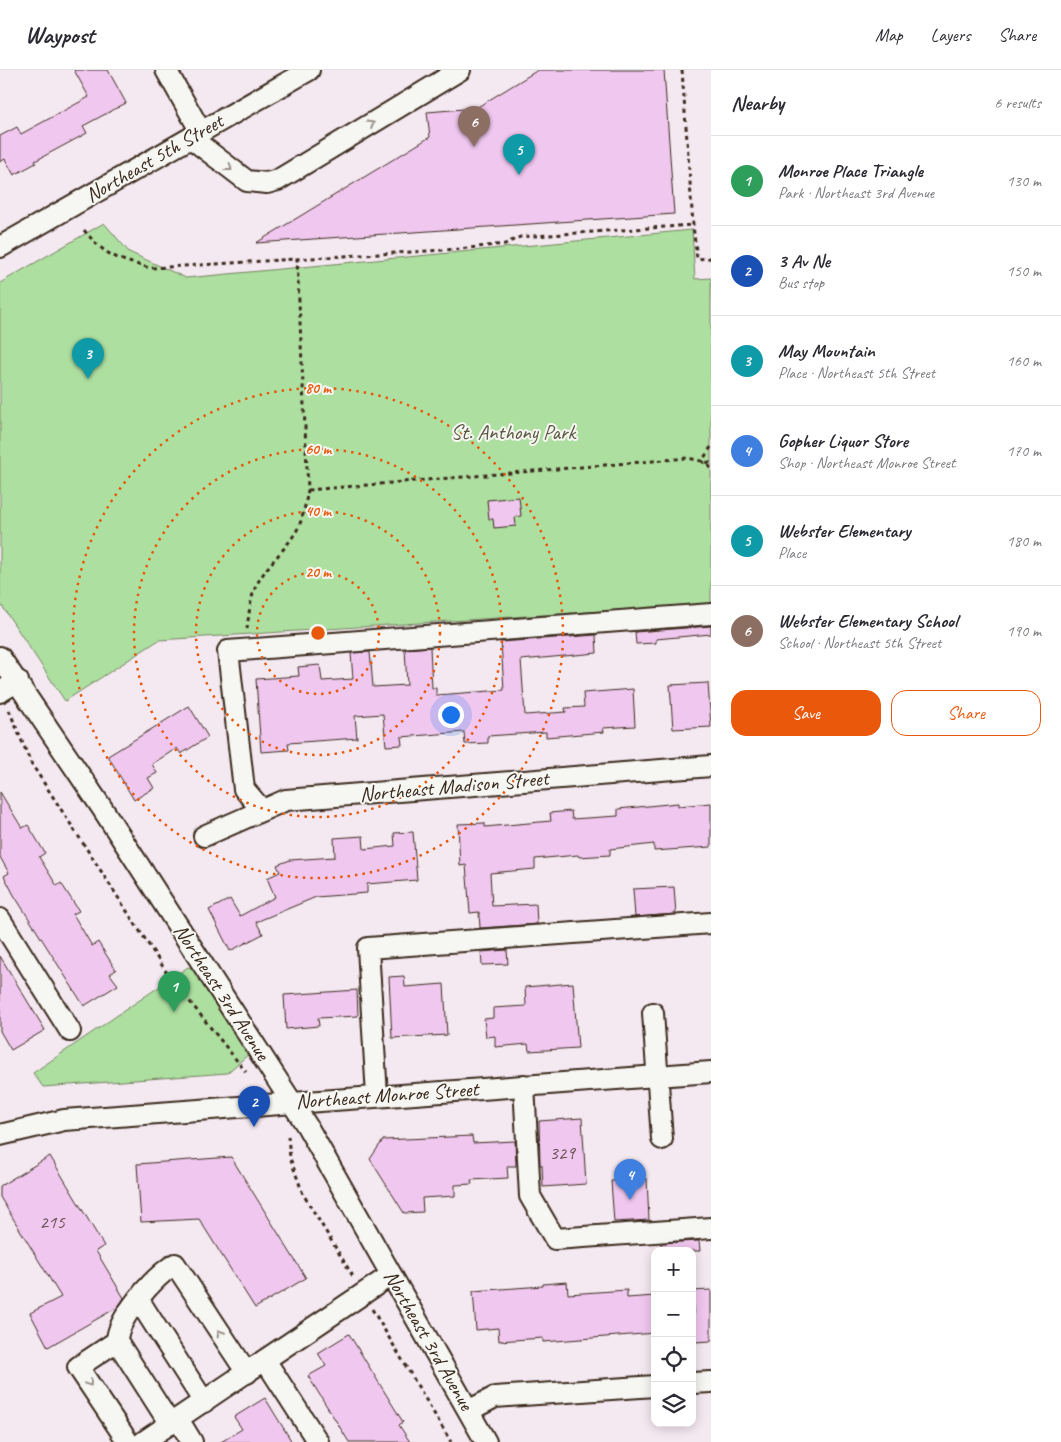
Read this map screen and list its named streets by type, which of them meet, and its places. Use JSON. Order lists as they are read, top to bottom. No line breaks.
{"streets":{"street":["Northeast 5th Street","Northeast Madison Street","Northeast 3rd Avenue","Northeast Monroe Street"]},"crossings":[["Northeast 3rd Avenue","Northeast Monroe Street"]],"parks":["St. Anthony Park"],"house_numbers":["329","215"],"page":{"header":"Waypost","nav":["Map","Layers","Share"],"heading":["Nearby","6 results"],"pins":["6","5","3","1","2","4"],"list":[{"mark":"1","name":"Monroe Place Triangle","note":"Park · Northeast 3rd Avenue","value":"130 m"},{"mark":"2","name":"3 Av Ne","note":"Bus stop","value":"150 m"},{"mark":"3","name":"May Mountain","note":"Place · Northeast 5th Street","value":"160 m"},{"mark":"4","name":"Gopher Liquor Store","note":"Shop · Northeast Monroe Street","value":"170 m"},{"mark":"5","name":"Webster Elementary","note":"Place","value":"180 m"},{"mark":"6","name":"Webster Elementary School","note":"School · Northeast 5th Street","value":"190 m"}],"buttons":["Save","Share"],"map_buttons":["+","−"]},"rings":["80 m","60 m","40 m","20 m"]}
